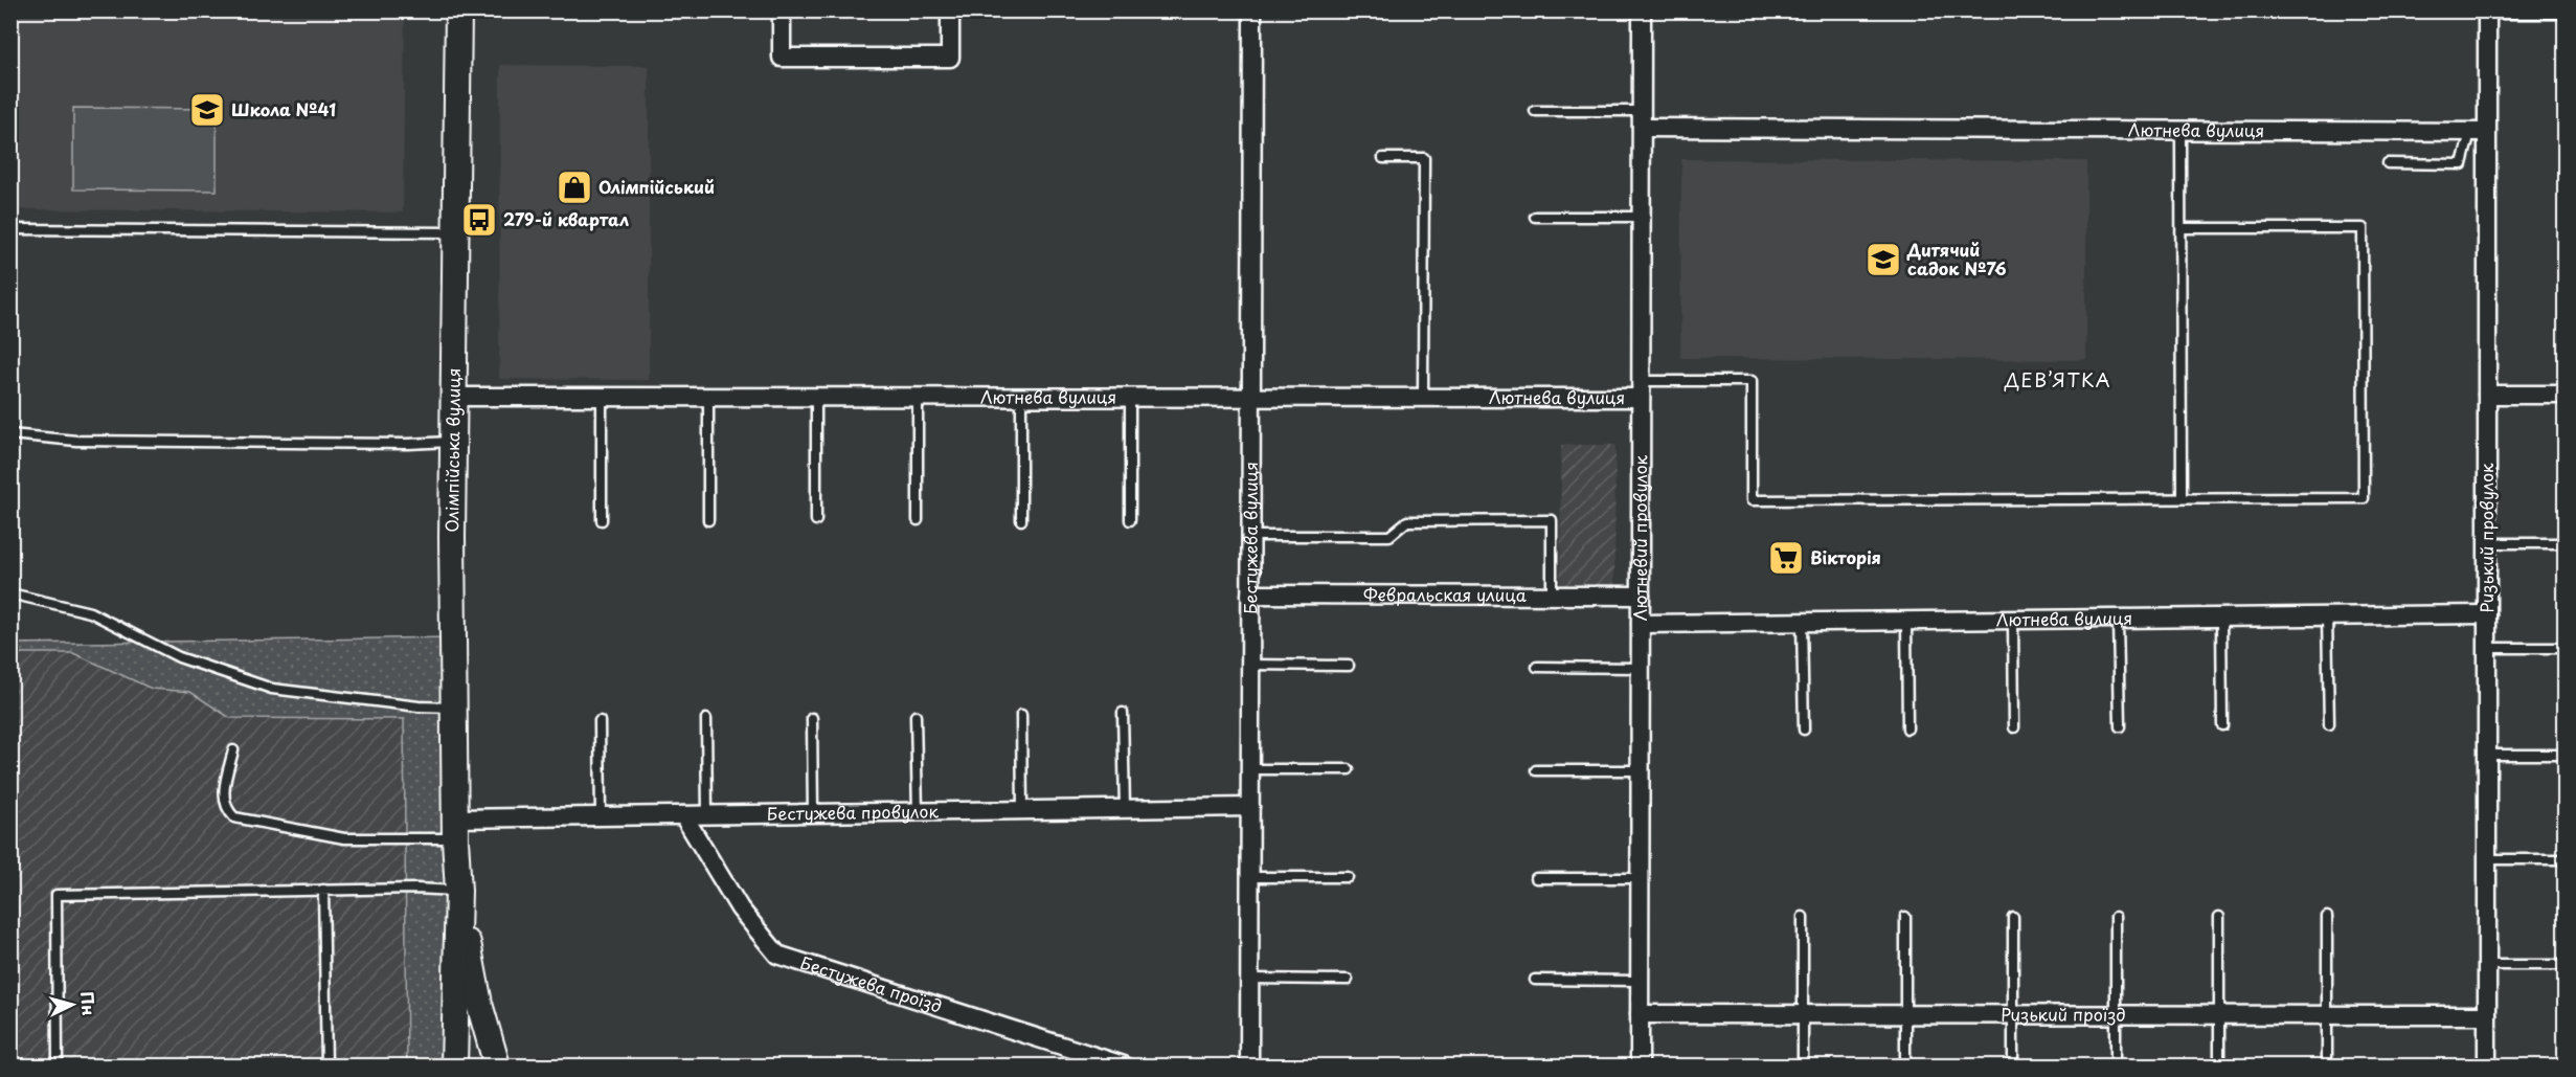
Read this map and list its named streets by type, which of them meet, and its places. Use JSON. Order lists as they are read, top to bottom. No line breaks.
{"streets":{"main road":["Олімпійська вулиця"],"street":["Лютнева вулиця","Бестужева вулиця","Лютневий провулок","Ризький провулок","Февральская улица","Бестужева провулок","Бестужева проїзд","Ризький проїзд"]},"crossings":[["Лютнева вулиця","Олімпійська вулиця"],["Лютнева вулиця","Бестужева вулиця"],["Лютнева вулиця","Лютневий провулок"],["Лютнева вулиця","Ризький провулок"],["Олімпійська вулиця","Бестужева провулок"],["Бестужева вулиця","Февральская улица"],["Бестужева вулиця","Бестужева провулок"],["Лютневий провулок","Февральская улица"],["Лютневий провулок","Ризький проїзд"],["Ризький провулок","Ризький проїзд"],["Бестужева провулок","Бестужева проїзд"]],"districts":["ДЕВ’ЯТКА"],"places":{"school or university":["Школа №41","Дитячий садок №76"],"shop":["Олімпійський"],"bus stop":["279-й квартал"],"supermarket":["Вікторія"]},"north":"right"}
